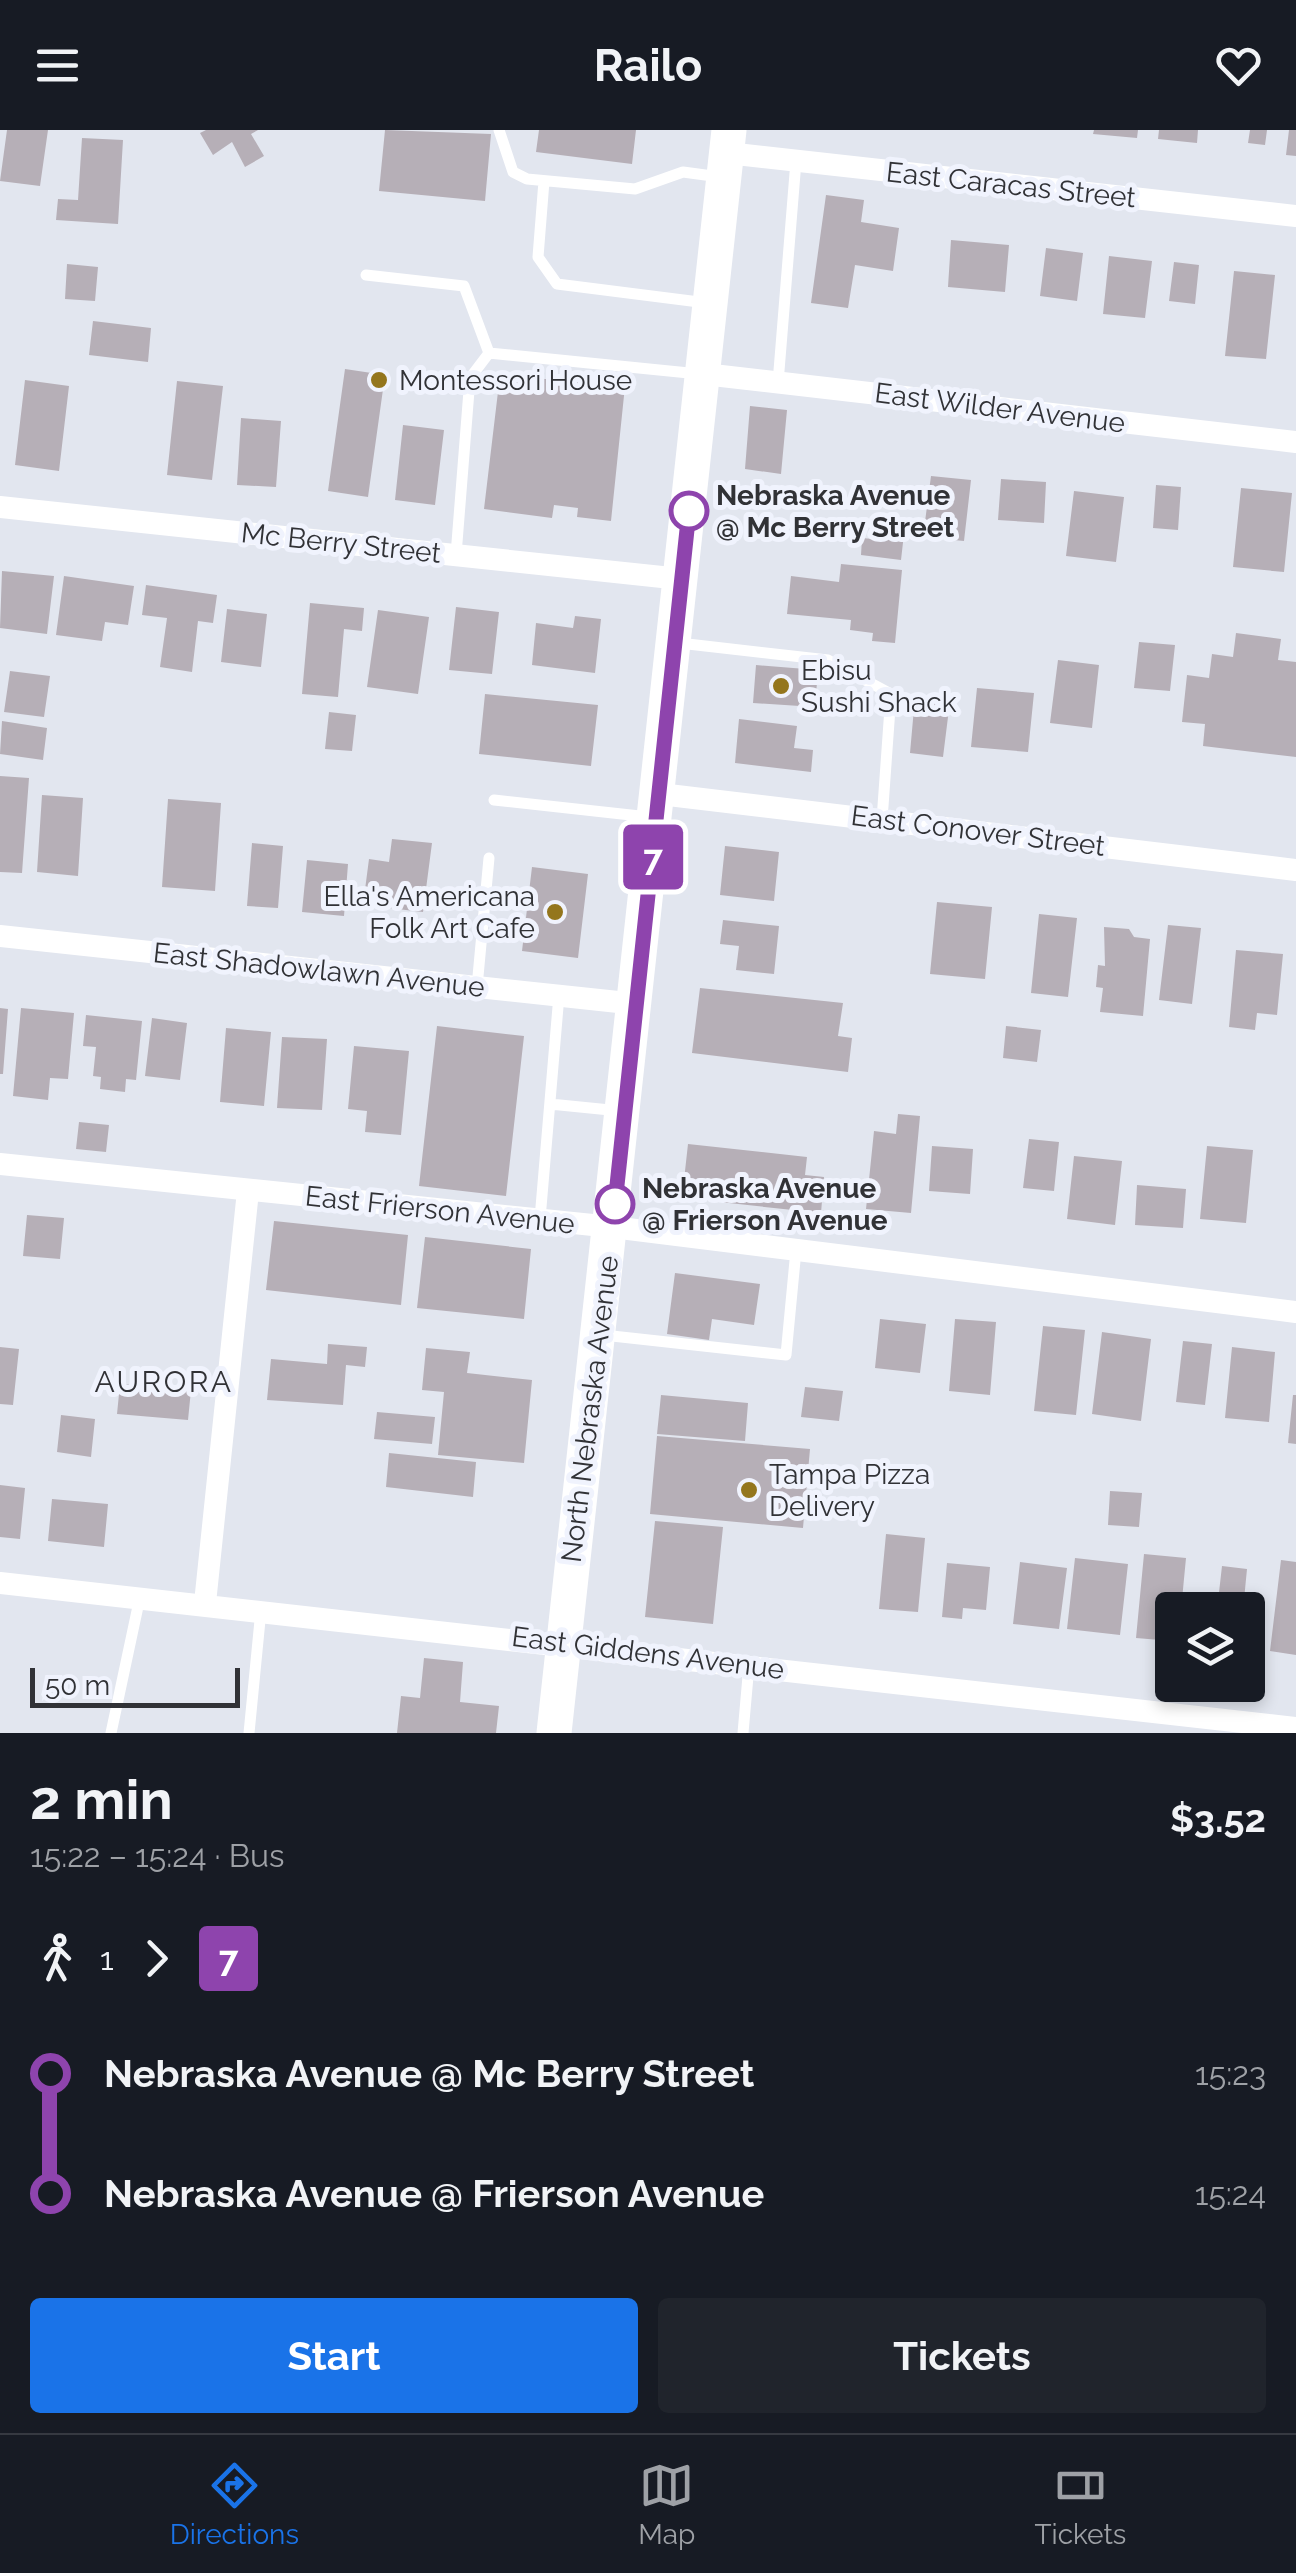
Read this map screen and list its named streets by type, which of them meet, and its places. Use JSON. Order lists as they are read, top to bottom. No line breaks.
{"streets":{"main road":["North Nebraska Avenue"],"street":["East Caracas Street","East Wilder Avenue","Mc Berry Street","East Conover Street","East Shadowlawn Avenue","East Frierson Avenue","East Giddens Avenue"]},"crossings":[["East Caracas Street","North Nebraska Avenue"],["East Wilder Avenue","North Nebraska Avenue"],["Mc Berry Street","North Nebraska Avenue"],["East Conover Street","North Nebraska Avenue"],["East Shadowlawn Avenue","North Nebraska Avenue"],["East Frierson Avenue","North Nebraska Avenue"],["North Nebraska Avenue","East Giddens Avenue"]],"districts":["AURORA"],"places":["Montessori House","Nebraska Avenue @ Mc Berry Street","Ebisu Sushi Shack","Ella's Americana Folk Art Cafe","Nebraska Avenue @ Frierson Avenue","Tampa Pizza Delivery"],"lines":["bus line 7"],"scale_bar":"50 m","page":{"header":"Railo","on_map":"7","scale":"50 m","heading":["2 min","15:22 – 15:24 · Bus","$3.52"],"legs":["1","7"],"list":[{"name":"Nebraska Avenue @ Mc Berry Street","value":"15:23"},{"name":"Nebraska Avenue @ Frierson Avenue","value":"15:24"}],"buttons":["Start","Tickets"],"tabs":["Directions","Map","Tickets"]}}
